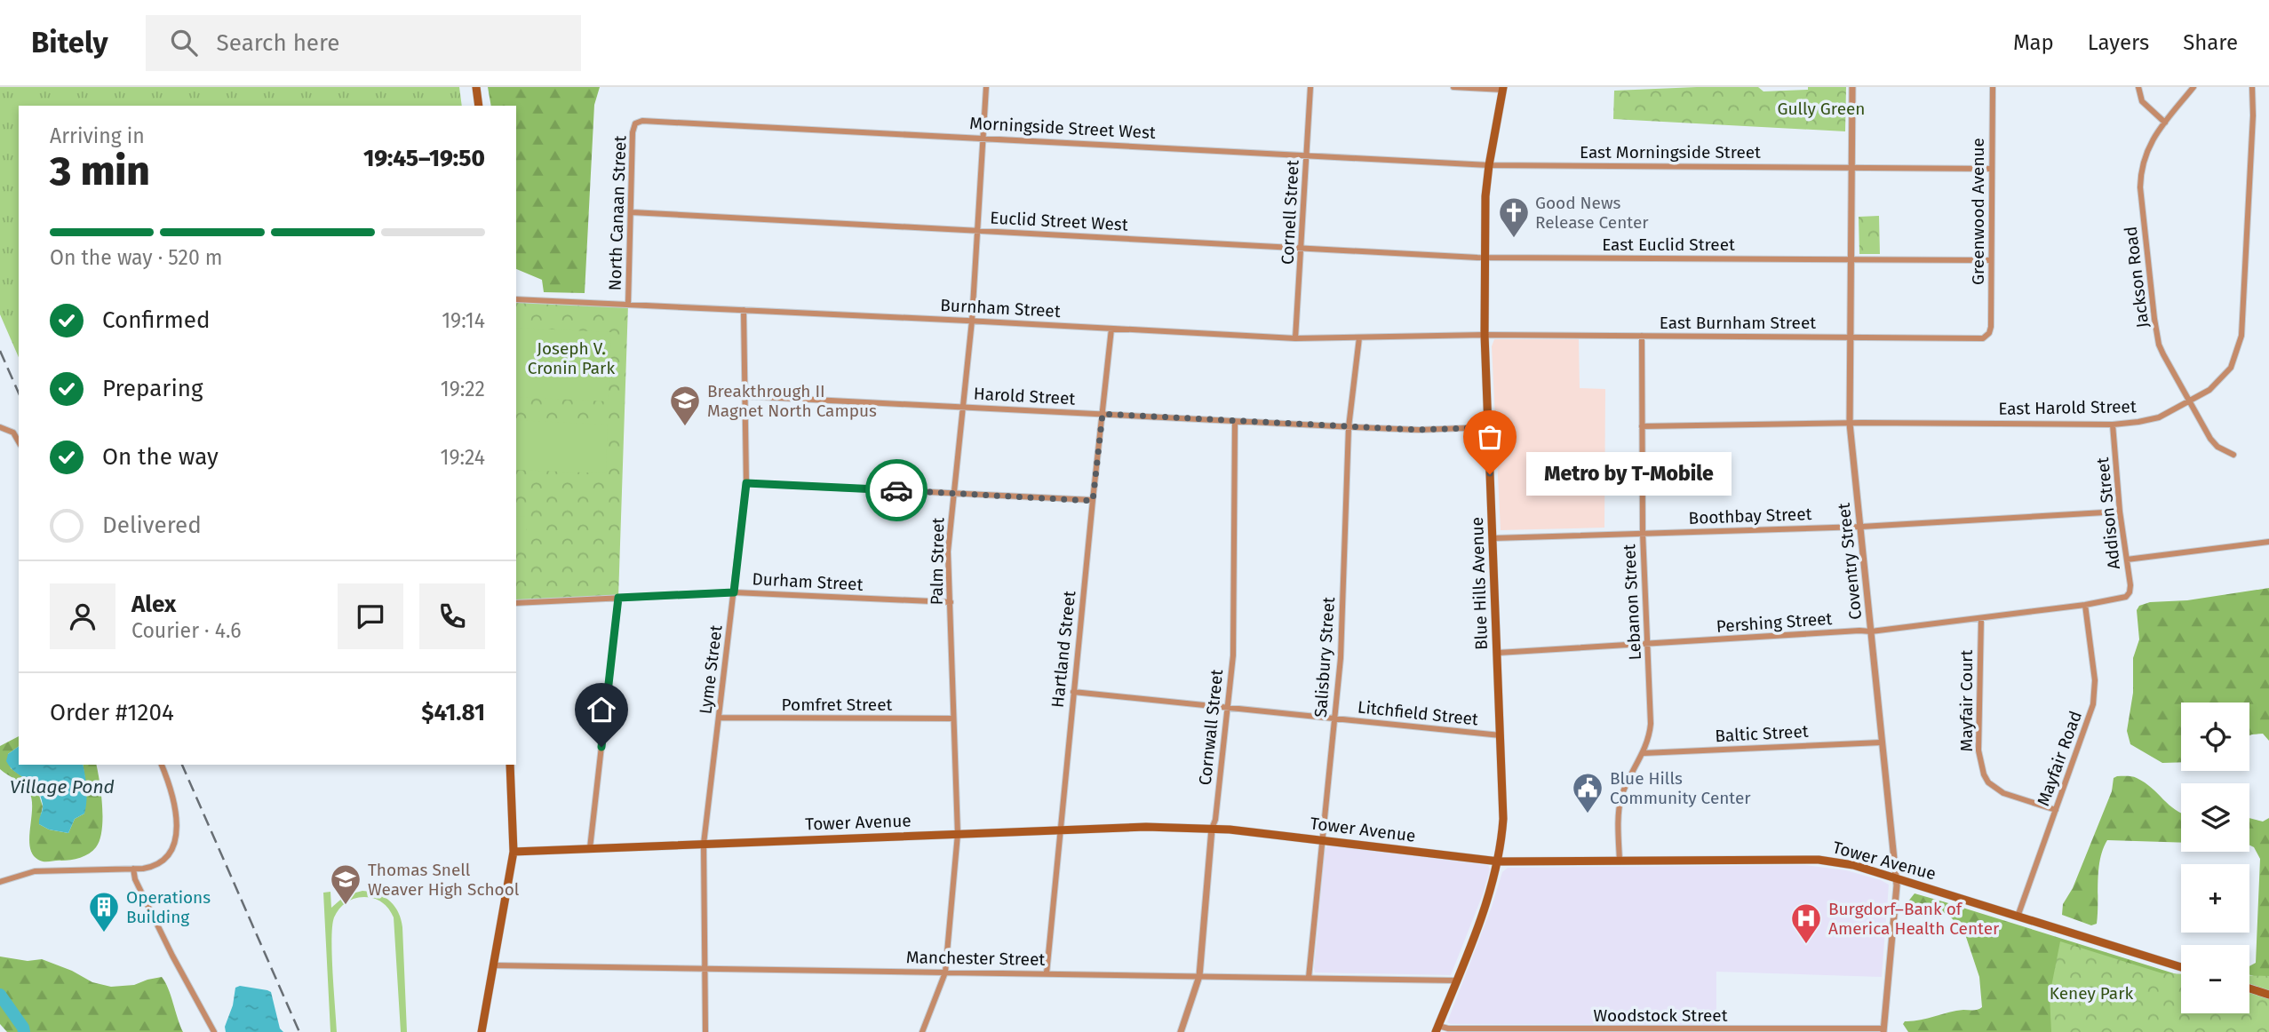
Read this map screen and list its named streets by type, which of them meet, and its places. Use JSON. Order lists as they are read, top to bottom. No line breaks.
{"streets":{"main road":["Blue Hills Avenue","Tower Avenue"],"street":["Morningside Street West","East Morningside Street","Greenwood Avenue","Cornell Street","North Canaan Street","Euclid Street West","East Euclid Street","Jackson Road","Burnham Street","East Burnham Street","Harold Street","East Harold Street","Addison Street","Boothbay Street","Palm Street","Coventry Street","Durham Street","Lebanon Street","Pershing Street","Hartland Street","Salisbury Street","Lyme Street","Mayfair Court","Pomfret Street","Litchfield Street","Cornwall Street","Baltic Street","Mayfair Road","Manchester Street","Woodstock Street"]},"crossings":[["Morningside Street West","East Morningside Street"],["Morningside Street West","Cornell Street"],["Morningside Street West","North Canaan Street"],["Morningside Street West","Palm Street"],["Morningside Street West","Blue Hills Avenue"],["East Morningside Street","Greenwood Avenue"],["East Morningside Street","Coventry Street"],["East Morningside Street","Blue Hills Avenue"],["Greenwood Avenue","East Euclid Street"],["Greenwood Avenue","East Burnham Street"],["Cornell Street","Euclid Street West"],["Cornell Street","Burnham Street"],["North Canaan Street","Euclid Street West"],["North Canaan Street","Burnham Street"],["Euclid Street West","East Euclid Street"],["Euclid Street West","Palm Street"],["Euclid Street West","Blue Hills Avenue"],["East Euclid Street","Coventry Street"],["East Euclid Street","Blue Hills Avenue"],["Jackson Road","East Harold Street"],["Burnham Street","East Burnham Street"],["Burnham Street","Palm Street"],["Burnham Street","Blue Hills Avenue"],["Burnham Street","Hartland Street"],["Burnham Street","Salisbury Street"],["Burnham Street","Lyme Street"],["East Burnham Street","Coventry Street"],["East Burnham Street","Blue Hills Avenue"],["East Burnham Street","Lebanon Street"],["Harold Street","Palm Street"],["Harold Street","Blue Hills Avenue"],["Harold Street","Hartland Street"],["Harold Street","Salisbury Street"],["Harold Street","Lyme Street"],["Harold Street","Cornwall Street"],["East Harold Street","Addison Street"],["East Harold Street","Coventry Street"],["East Harold Street","Lebanon Street"],["Addison Street","Boothbay Street"],["Addison Street","Pershing Street"],["Boothbay Street","Coventry Street"],["Boothbay Street","Blue Hills Avenue"],["Boothbay Street","Lebanon Street"],["Palm Street","Durham Street"],["Palm Street","Pomfret Street"],["Palm Street","Tower Avenue"],["Palm Street","Manchester Street"],["Coventry Street","Pershing Street"],["Coventry Street","Baltic Street"],["Coventry Street","Tower Avenue"],["Coventry Street","Woodstock Street"],["Durham Street","Lyme Street"],["Blue Hills Avenue","Pershing Street"],["Blue Hills Avenue","Litchfield Street"],["Blue Hills Avenue","Tower Avenue"],["Blue Hills Avenue","Manchester Street"],["Blue Hills Avenue","Woodstock Street"],["Lebanon Street","Pershing Street"],["Lebanon Street","Baltic Street"],["Lebanon Street","Tower Avenue"],["Pershing Street","Mayfair Court"],["Pershing Street","Mayfair Road"],["Hartland Street","Litchfield Street"],["Hartland Street","Tower Avenue"],["Hartland Street","Manchester Street"],["Salisbury Street","Litchfield Street"],["Salisbury Street","Tower Avenue"],["Salisbury Street","Manchester Street"],["Lyme Street","Pomfret Street"],["Lyme Street","Tower Avenue"],["Lyme Street","Manchester Street"],["Mayfair Court","Mayfair Road"],["Litchfield Street","Cornwall Street"],["Cornwall Street","Tower Avenue"],["Cornwall Street","Manchester Street"],["Mayfair Road","Tower Avenue"]],"water":["Village Pond"],"parks":["Gully Green","Joseph V. Cronin Park","Keney Park"],"places":{"church":["Good News Release Center"],"school or university":["Breakthrough II Magnet North Campus","Thomas Snell Weaver High School"],"other":["Metro by T-Mobile"],"public building":["Blue Hills Community Center"],"building":["Operations Building"],"hospital":["Burgdorf–Bank of America Health Center"]},"page":{"header":"Bitely","search":"Search here","nav":["Map","Layers","Share"],"heading":["3 min","Arriving in","19:45–19:50"],"panel":["Alex","Courier · 4.6","Order #1204","$41.81"],"bar":"On the way · 520 m","list":[["Confirmed","19:14"],["Preparing","19:22"],["On the way","19:24"],"Delivered"],"bubble":"Metro by T-Mobile","map_buttons":["+","−"]}}
